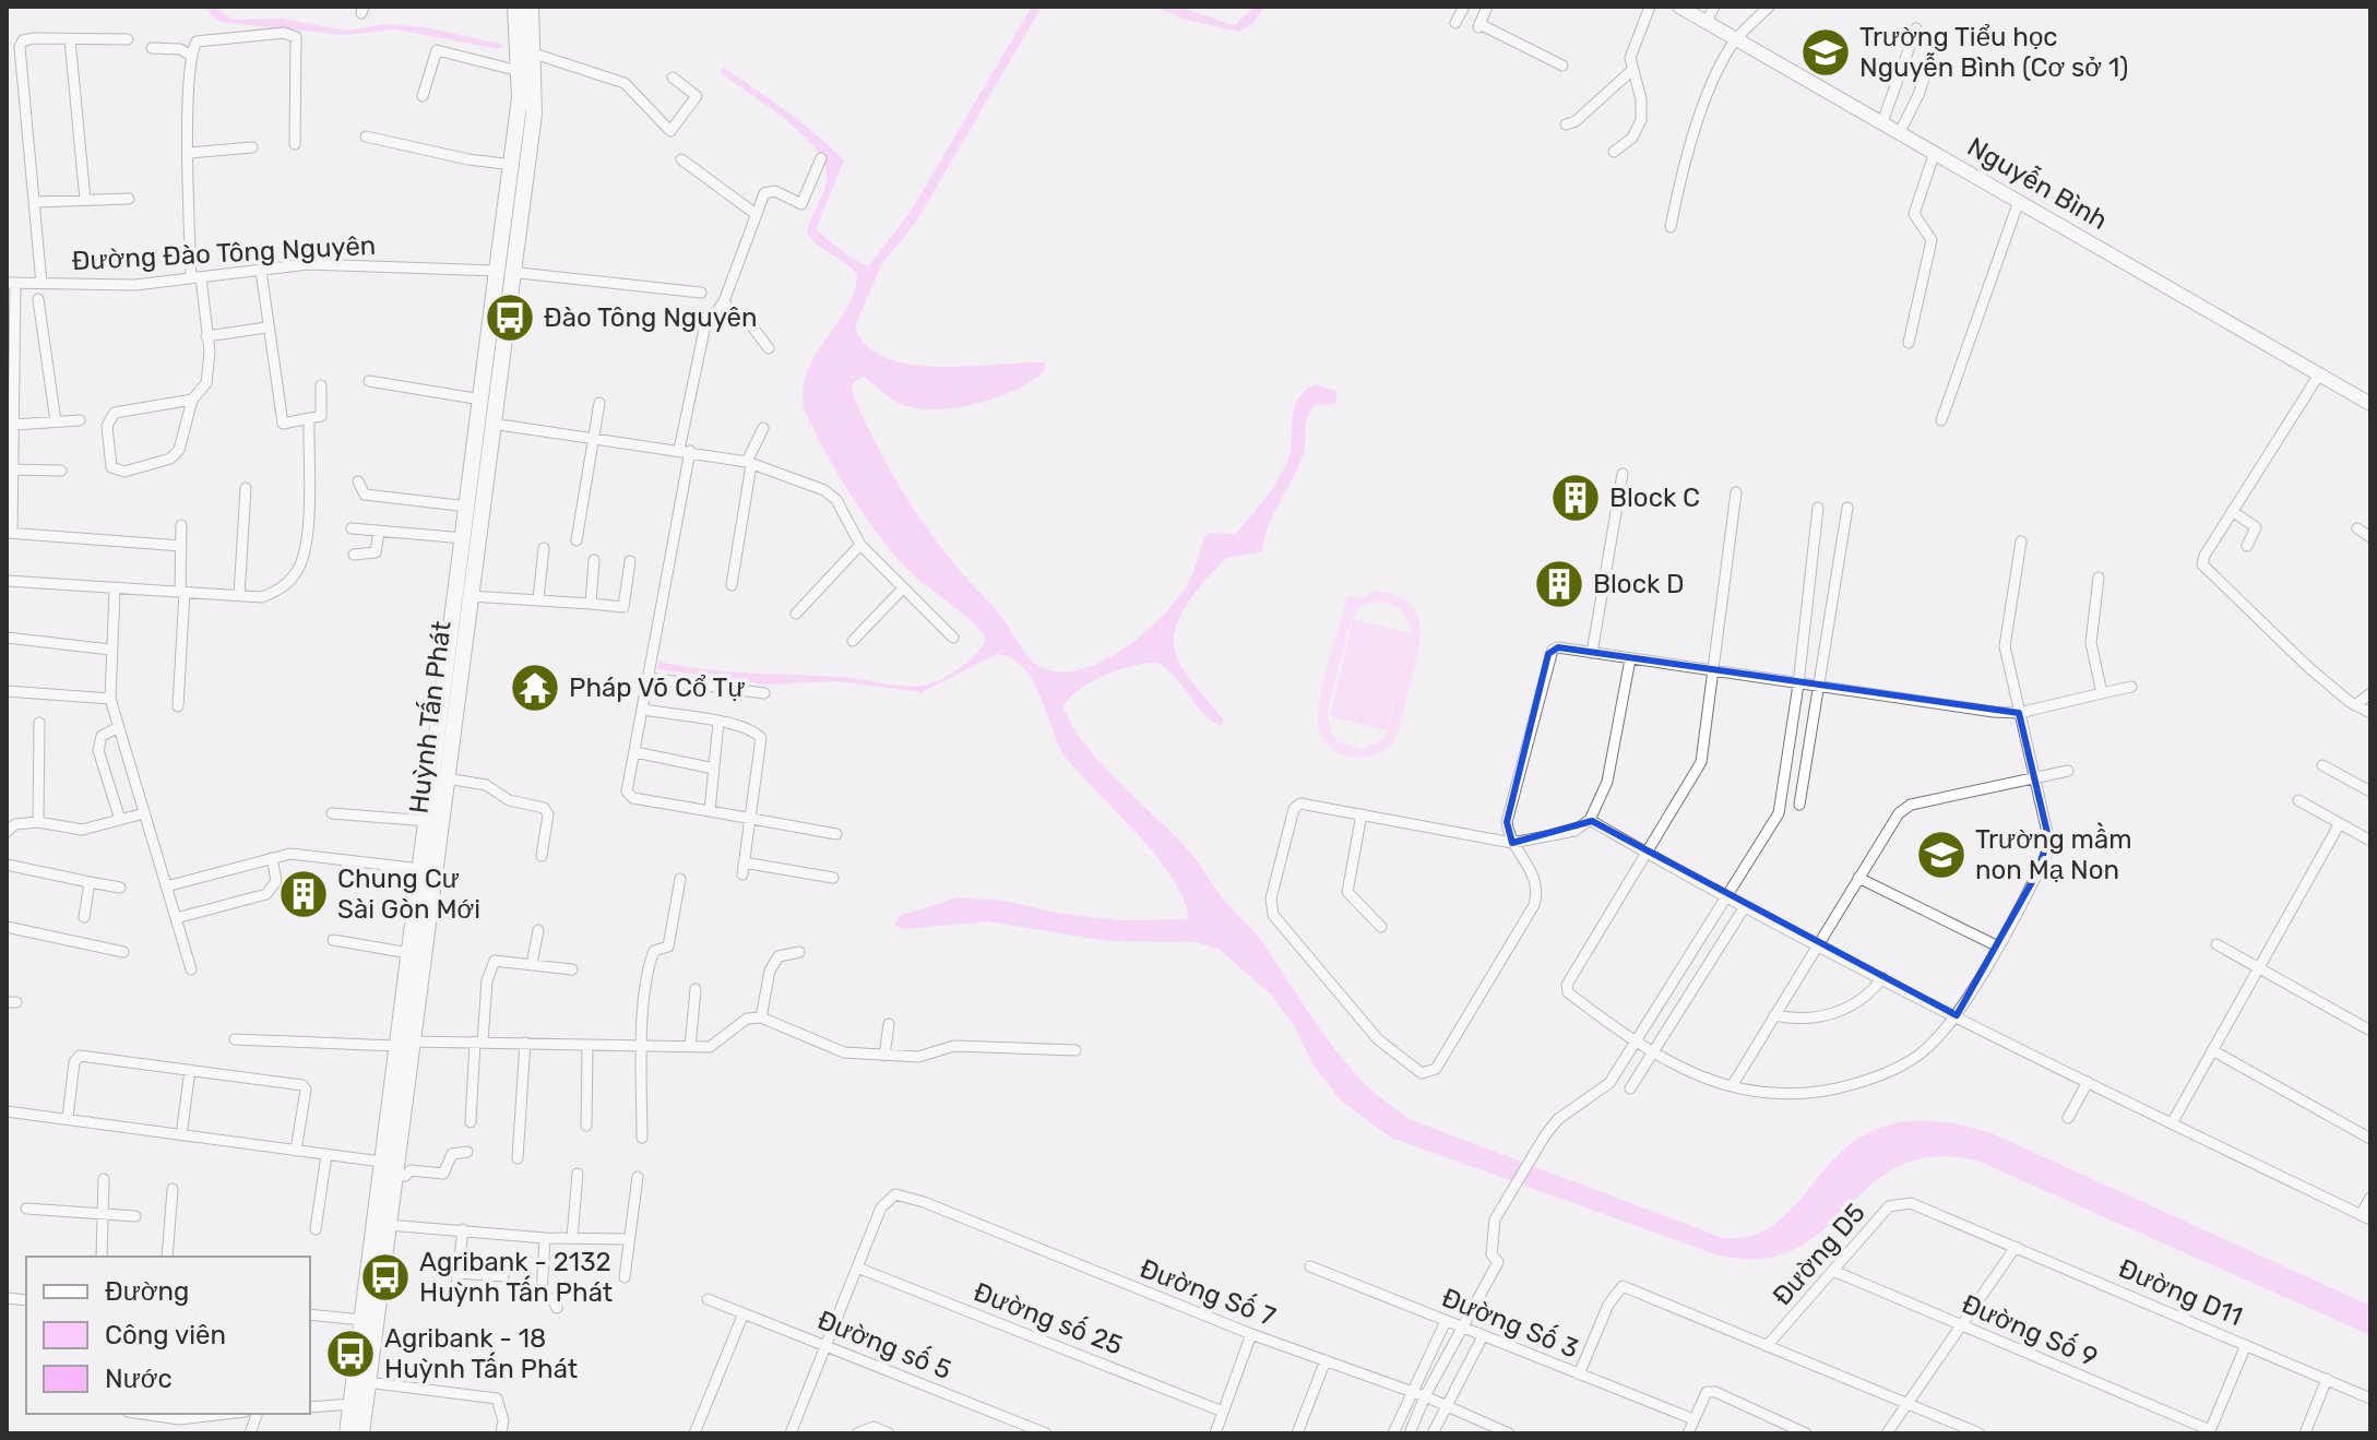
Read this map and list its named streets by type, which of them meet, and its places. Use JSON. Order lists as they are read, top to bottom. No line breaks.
{"streets":{"main road":["Nguyễn Bình","Huỳnh Tấn Phát"],"street":["Đường Đào Tông Nguyên","Đường D5","Đường Số 7","Đường D11","Đường số 25","Đường Số 3","Đường Số 9","Đường số 5"]},"crossings":[["Đường Đào Tông Nguyên","Huỳnh Tấn Phát"],["Đường D5","Đường D11"],["Đường D5","Đường Số 9"],["Đường Số 7","Đường số 25"]],"places":{"school or university":["Trường Tiểu học Nguyễn Bình (Cơ sở 1)","Trường mầm non Mạ Non"],"bus stop":["Đào Tông Nguyên","Agribank - 2132 Huỳnh Tấn Phát","Agribank - 18 Huỳnh Tấn Phát"],"building":["Block C","Block D","Chung Cư Sài Gòn Mới"],"temple":["Pháp Võ Cổ Tự"]},"legend":["Đường","Công viên","Nước"]}
